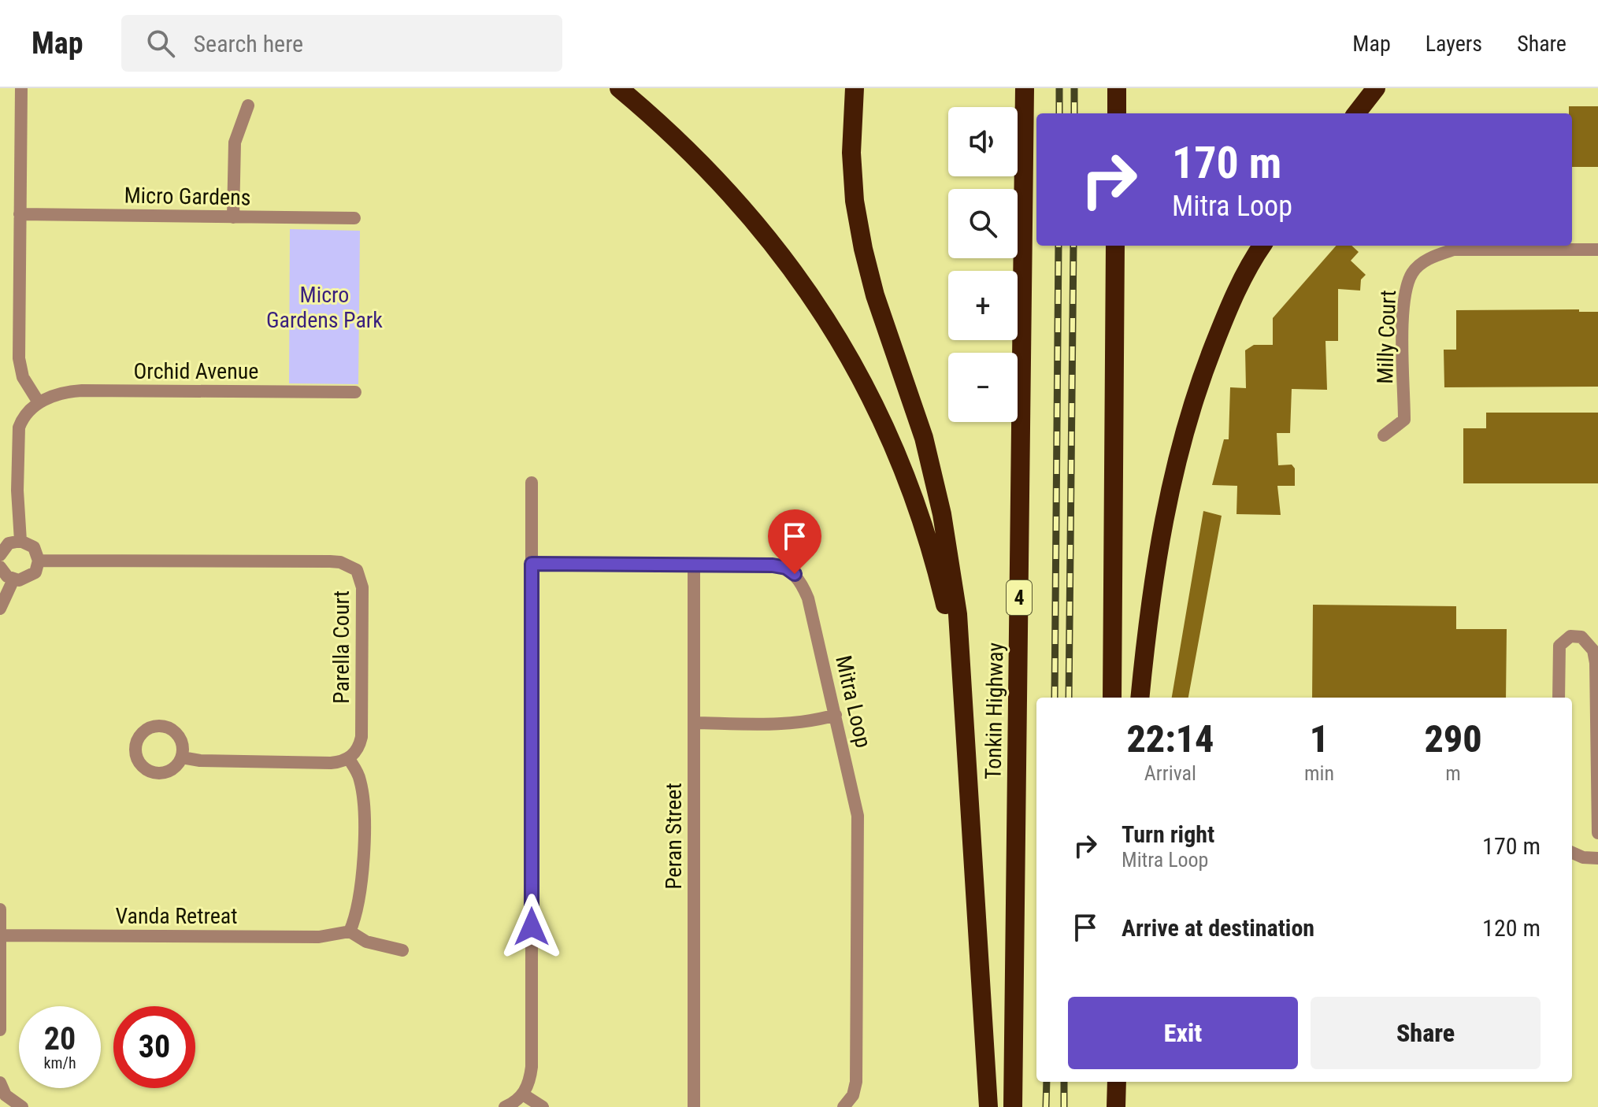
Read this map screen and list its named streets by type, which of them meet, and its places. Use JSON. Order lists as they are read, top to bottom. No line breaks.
{"streets":{"highway":["4","Tonkin Highway"],"street":["Micro Gardens","Milly Court","Orchid Avenue","Parella Court","Mitra Loop","Peran Street","Vanda Retreat"]},"crossings":[["Mitra Loop","Peran Street"]],"parks":["Micro Gardens Park"],"page":{"header":"Map","search":"Search here","nav":["Map","Layers","Share"],"map_buttons":["+","−"],"turn":["170 m","Mitra Loop"],"eta":["22:14","Arrival","1","min","290","m"],"list":[{"name":"Turn right","note":"Mitra Loop","value":"170 m"},{"name":"Arrive at destination","value":"120 m"}],"buttons":["Exit","Share"],"speed":"20 km/h","limit":"30"}}
